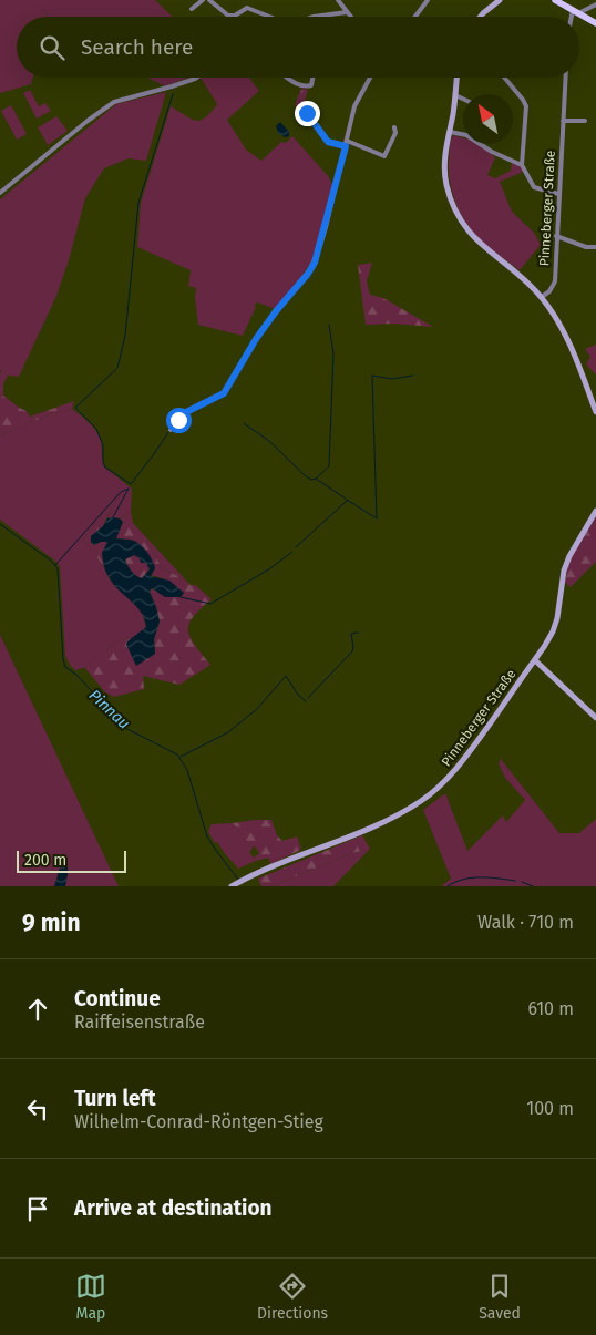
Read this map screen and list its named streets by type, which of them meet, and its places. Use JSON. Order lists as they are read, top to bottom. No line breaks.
{"streets":{"main road":["Pinneberger Straße"]},"water":["Pinnau"],"scale_bar":"200 m","north":"top left","page":{"search":"Search here","scale":"200 m","heading":["9 min","Walk · 710 m"],"list":[["Continue","Raiffeisenstraße","610 m"],["Turn left","Wilhelm-Conrad-Röntgen-Stieg","100 m"],"Arrive at destination"],"nav":["Map","Directions","Saved"]}}
